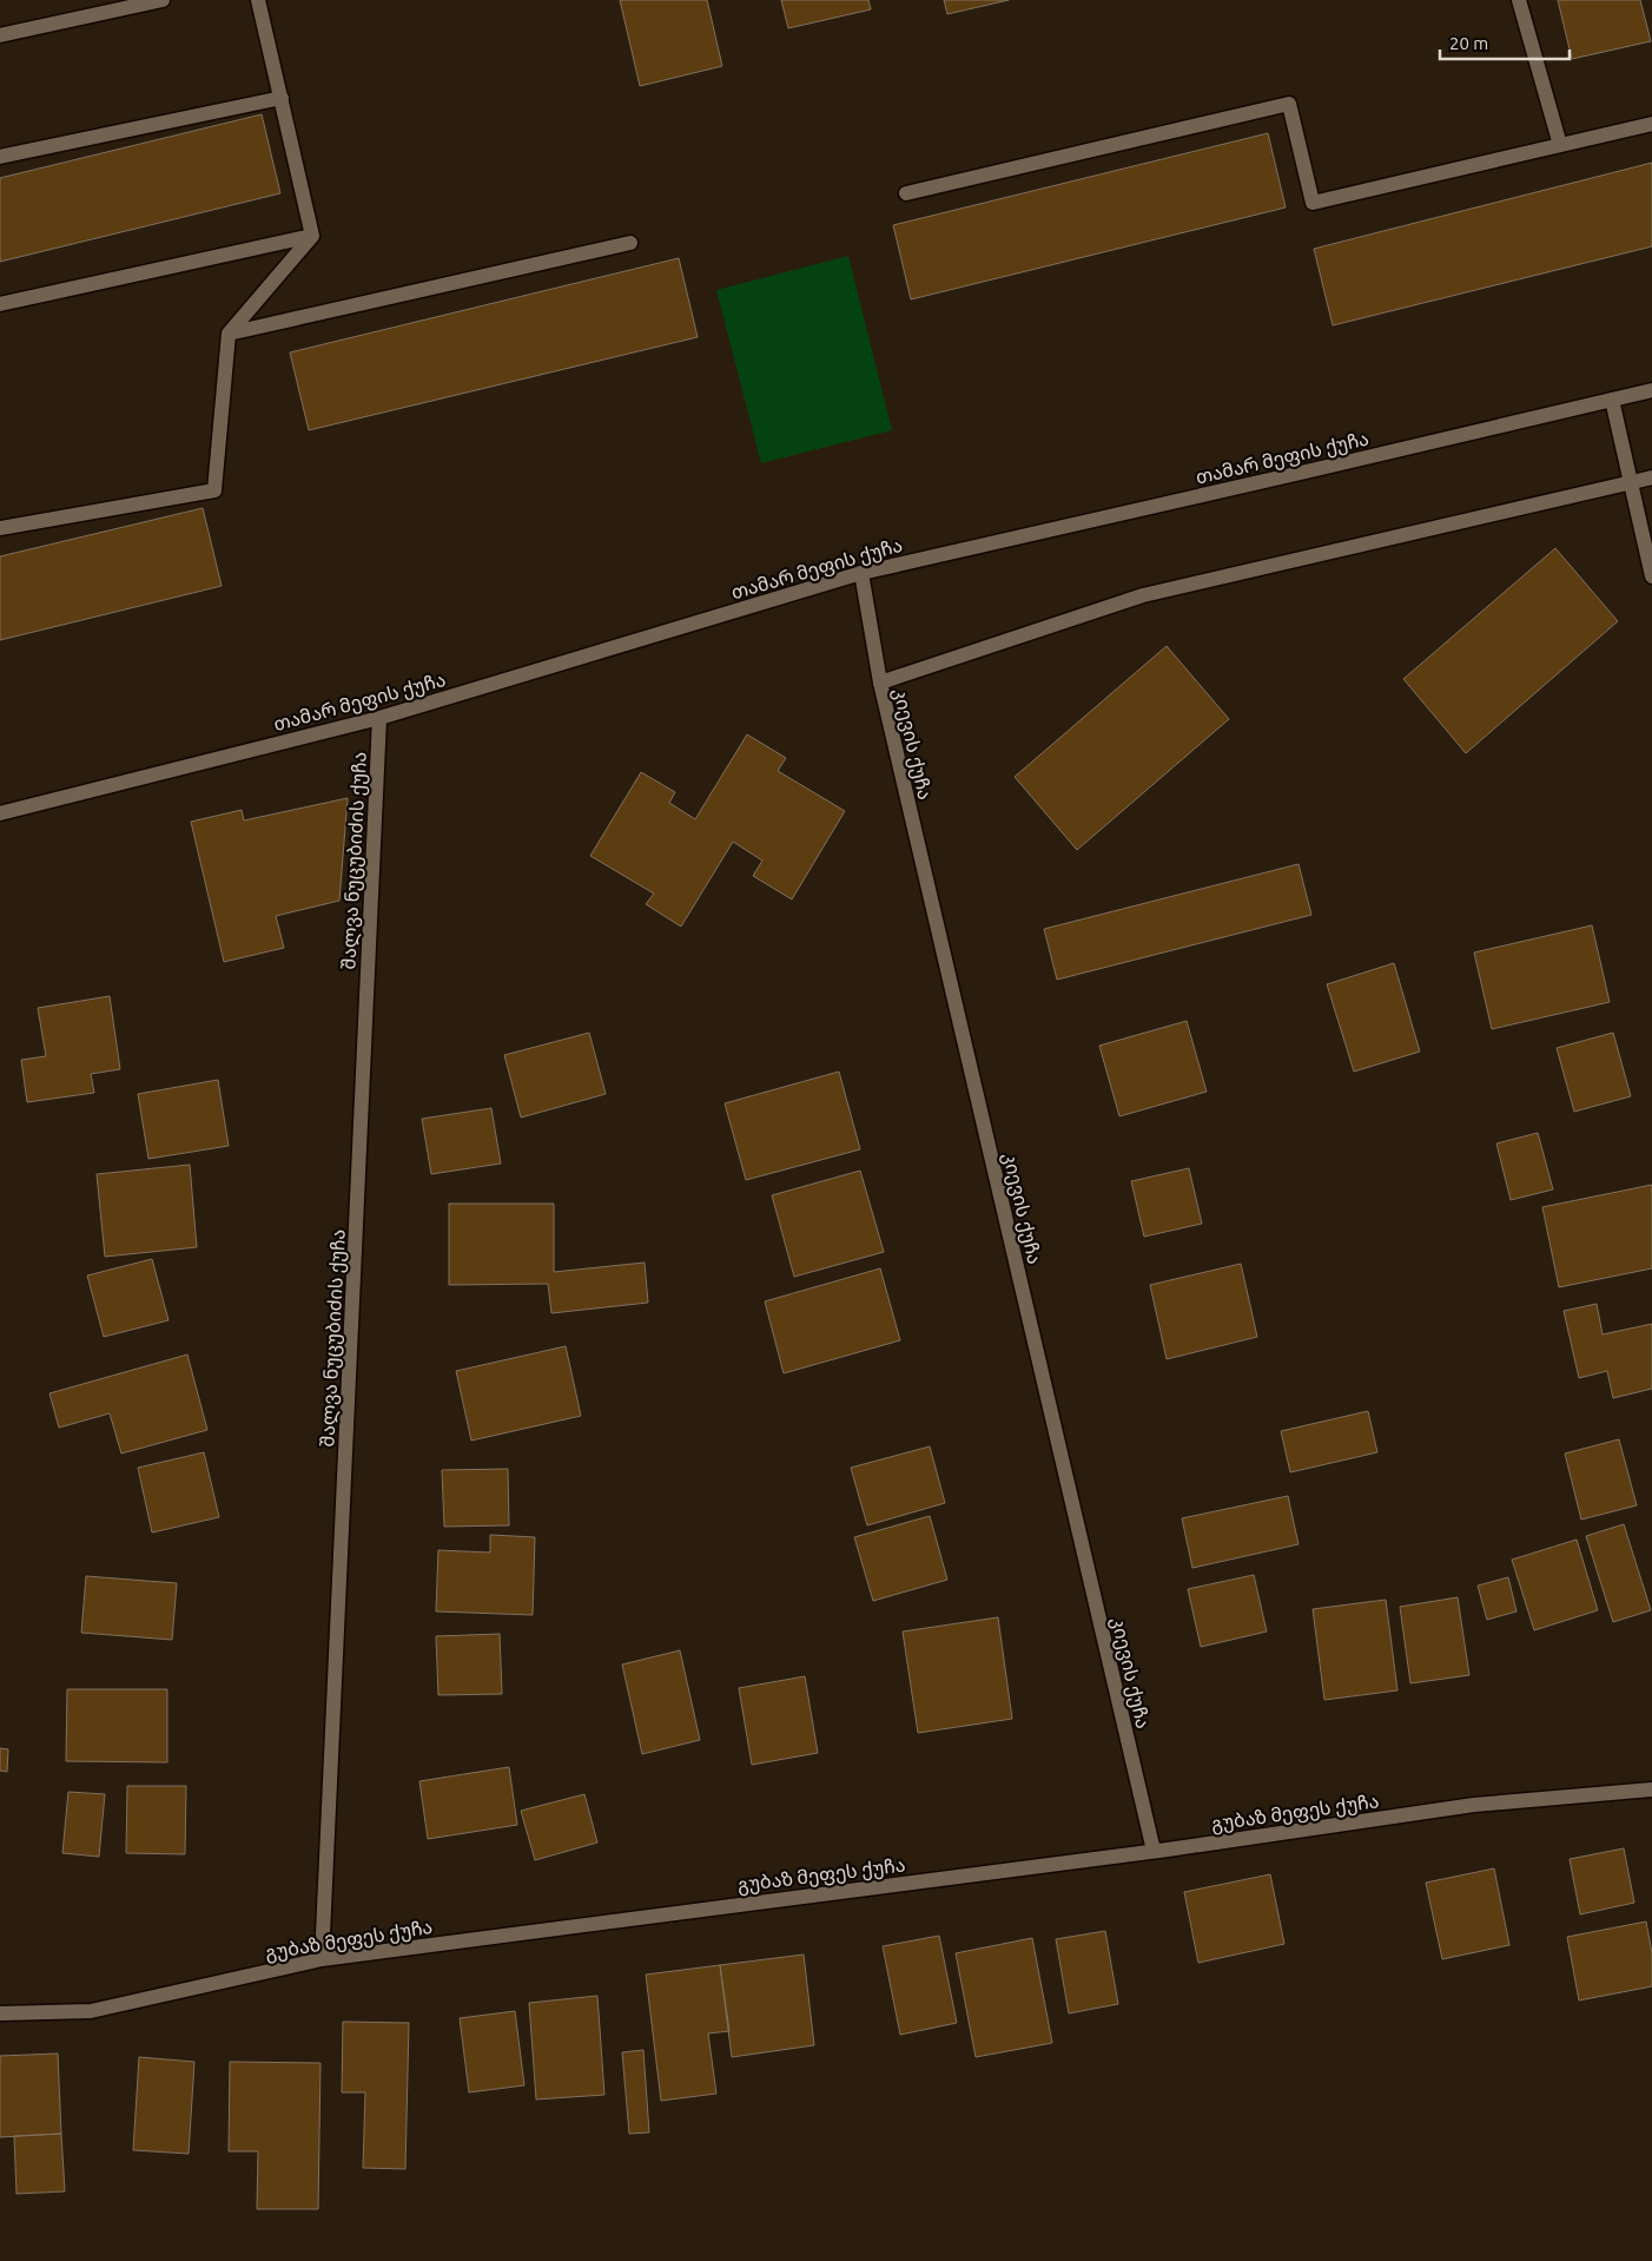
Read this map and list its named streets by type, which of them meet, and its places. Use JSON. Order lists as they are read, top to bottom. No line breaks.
{"streets":{"street":["თამარ მეფის ქუჩა","კიევის ქუჩა","შალვა ნუცუბიძის ქუჩა","გუბაზ მეფეს ქუჩა"]},"crossings":[["თამარ მეფის ქუჩა","კიევის ქუჩა"],["თამარ მეფის ქუჩა","შალვა ნუცუბიძის ქუჩა"],["კიევის ქუჩა","გუბაზ მეფეს ქუჩა"],["შალვა ნუცუბიძის ქუჩა","გუბაზ მეფეს ქუჩა"]],"scale_bar":"20 m"}
